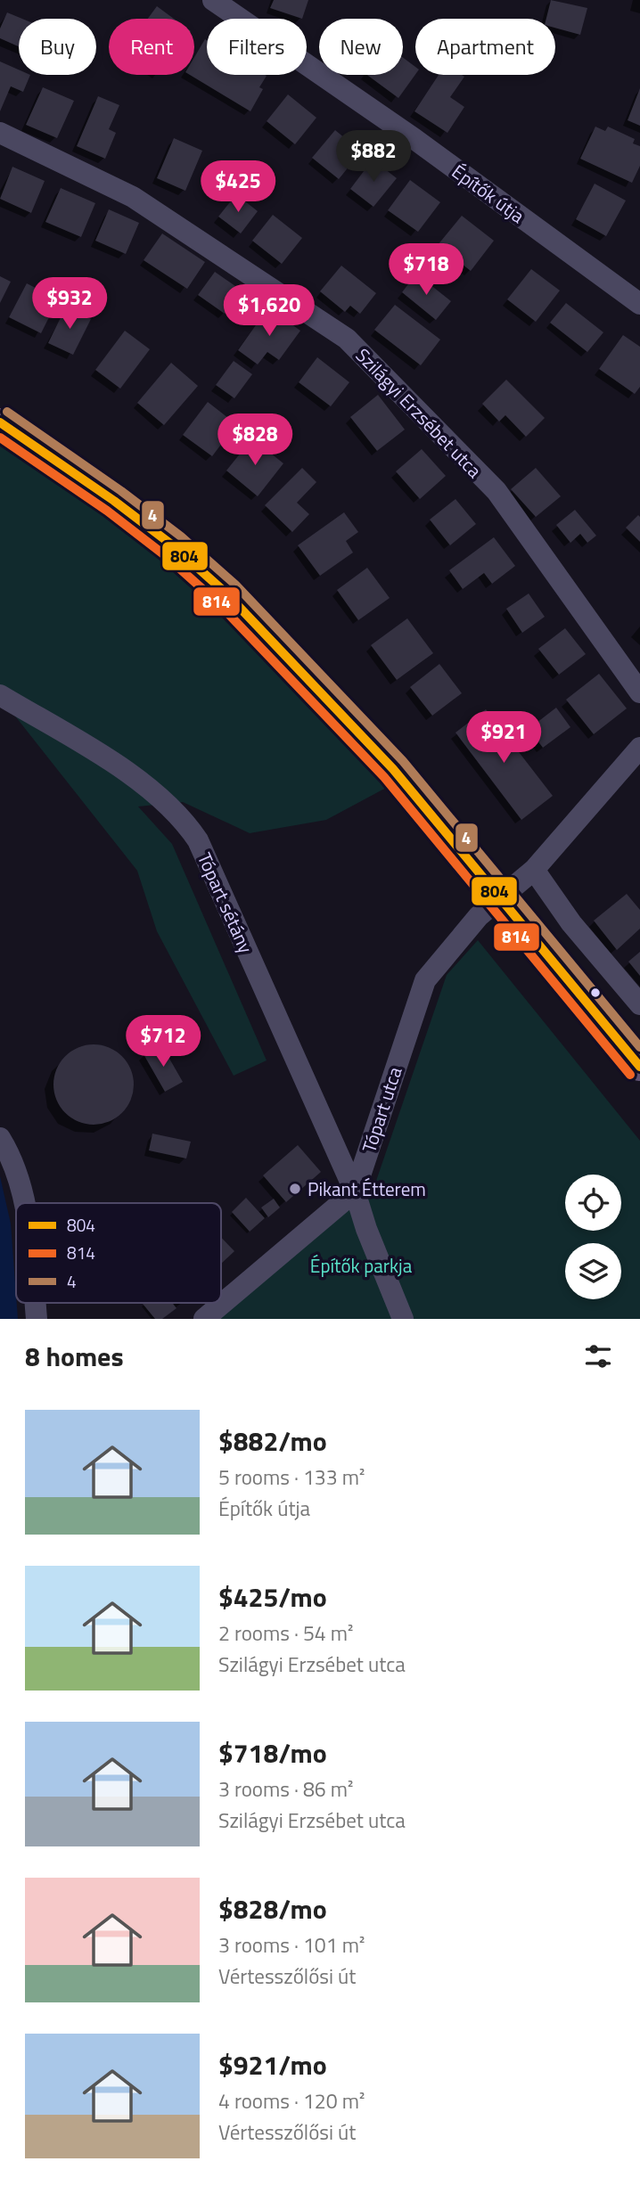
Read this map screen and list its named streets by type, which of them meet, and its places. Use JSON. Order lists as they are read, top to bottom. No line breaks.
{"streets":{"street":["Építők útja","Szilágyi Erzsébet utca","Tópart sétány","Tópart utca"]},"crossings":[["Tópart sétány","Tópart utca"]],"parks":["Építők parkja"],"places":["Pikant Étterem"],"lines":["transit line 4","transit line 804","transit line 814"],"legend":["804","814","4"],"page":{"chip":["Buy","Rent","Filters","New","Apartment"],"price":["$882","$425","$718","$932","$1,620","$828","$921","$712"],"heading":"8 homes","list":[{"name":"$882/mo","note":"5 rooms · 133 m² · Építők útja"},{"name":"$425/mo","note":"2 rooms · 54 m² · Szilágyi Erzsébet utca"},{"name":"$718/mo","note":"3 rooms · 86 m² · Szilágyi Erzsébet utca"},{"name":"$828/mo","note":"3 rooms · 101 m² · Vértesszőlősi út"},{"name":"$921/mo","note":"4 rooms · 120 m² · Vértesszőlősi út"}]}}
